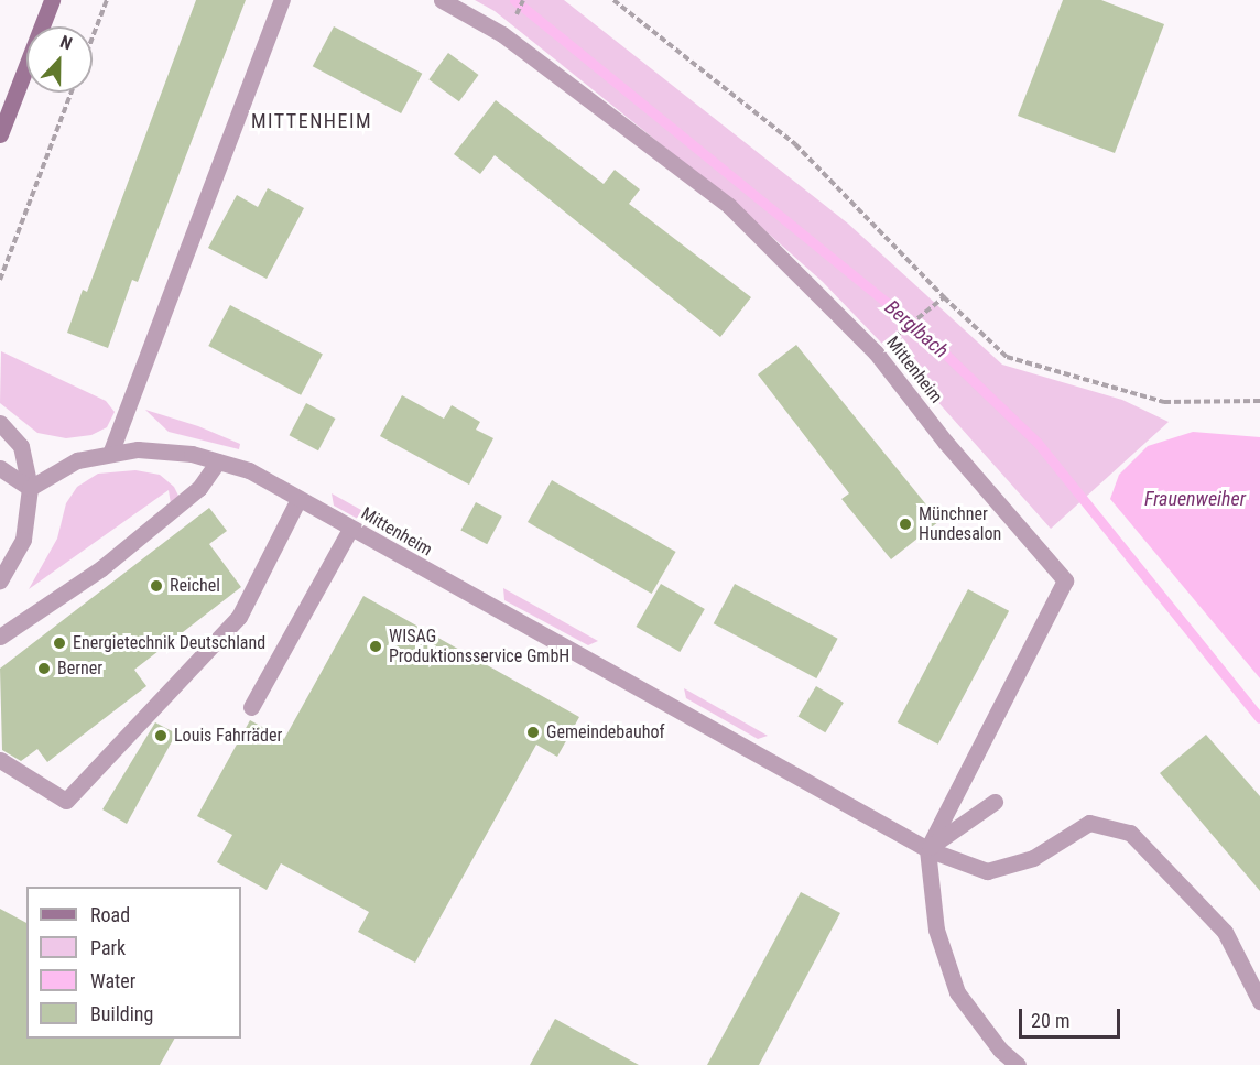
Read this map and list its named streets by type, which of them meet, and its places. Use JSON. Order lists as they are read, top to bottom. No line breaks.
{"streets":{"street":["Mittenheim"]},"districts":["MITTENHEIM"],"water":["Berglbach","Frauenweiher"],"places":["Münchner Hundesalon","Reichel","Energietechnik Deutschland","WISAG Produktionsservice GmbH","Berner","Gemeindebauhof","Louis Fahrräder"],"legend":["Road","Park","Water","Building"],"scale_bar":"20 m","north":"top"}
